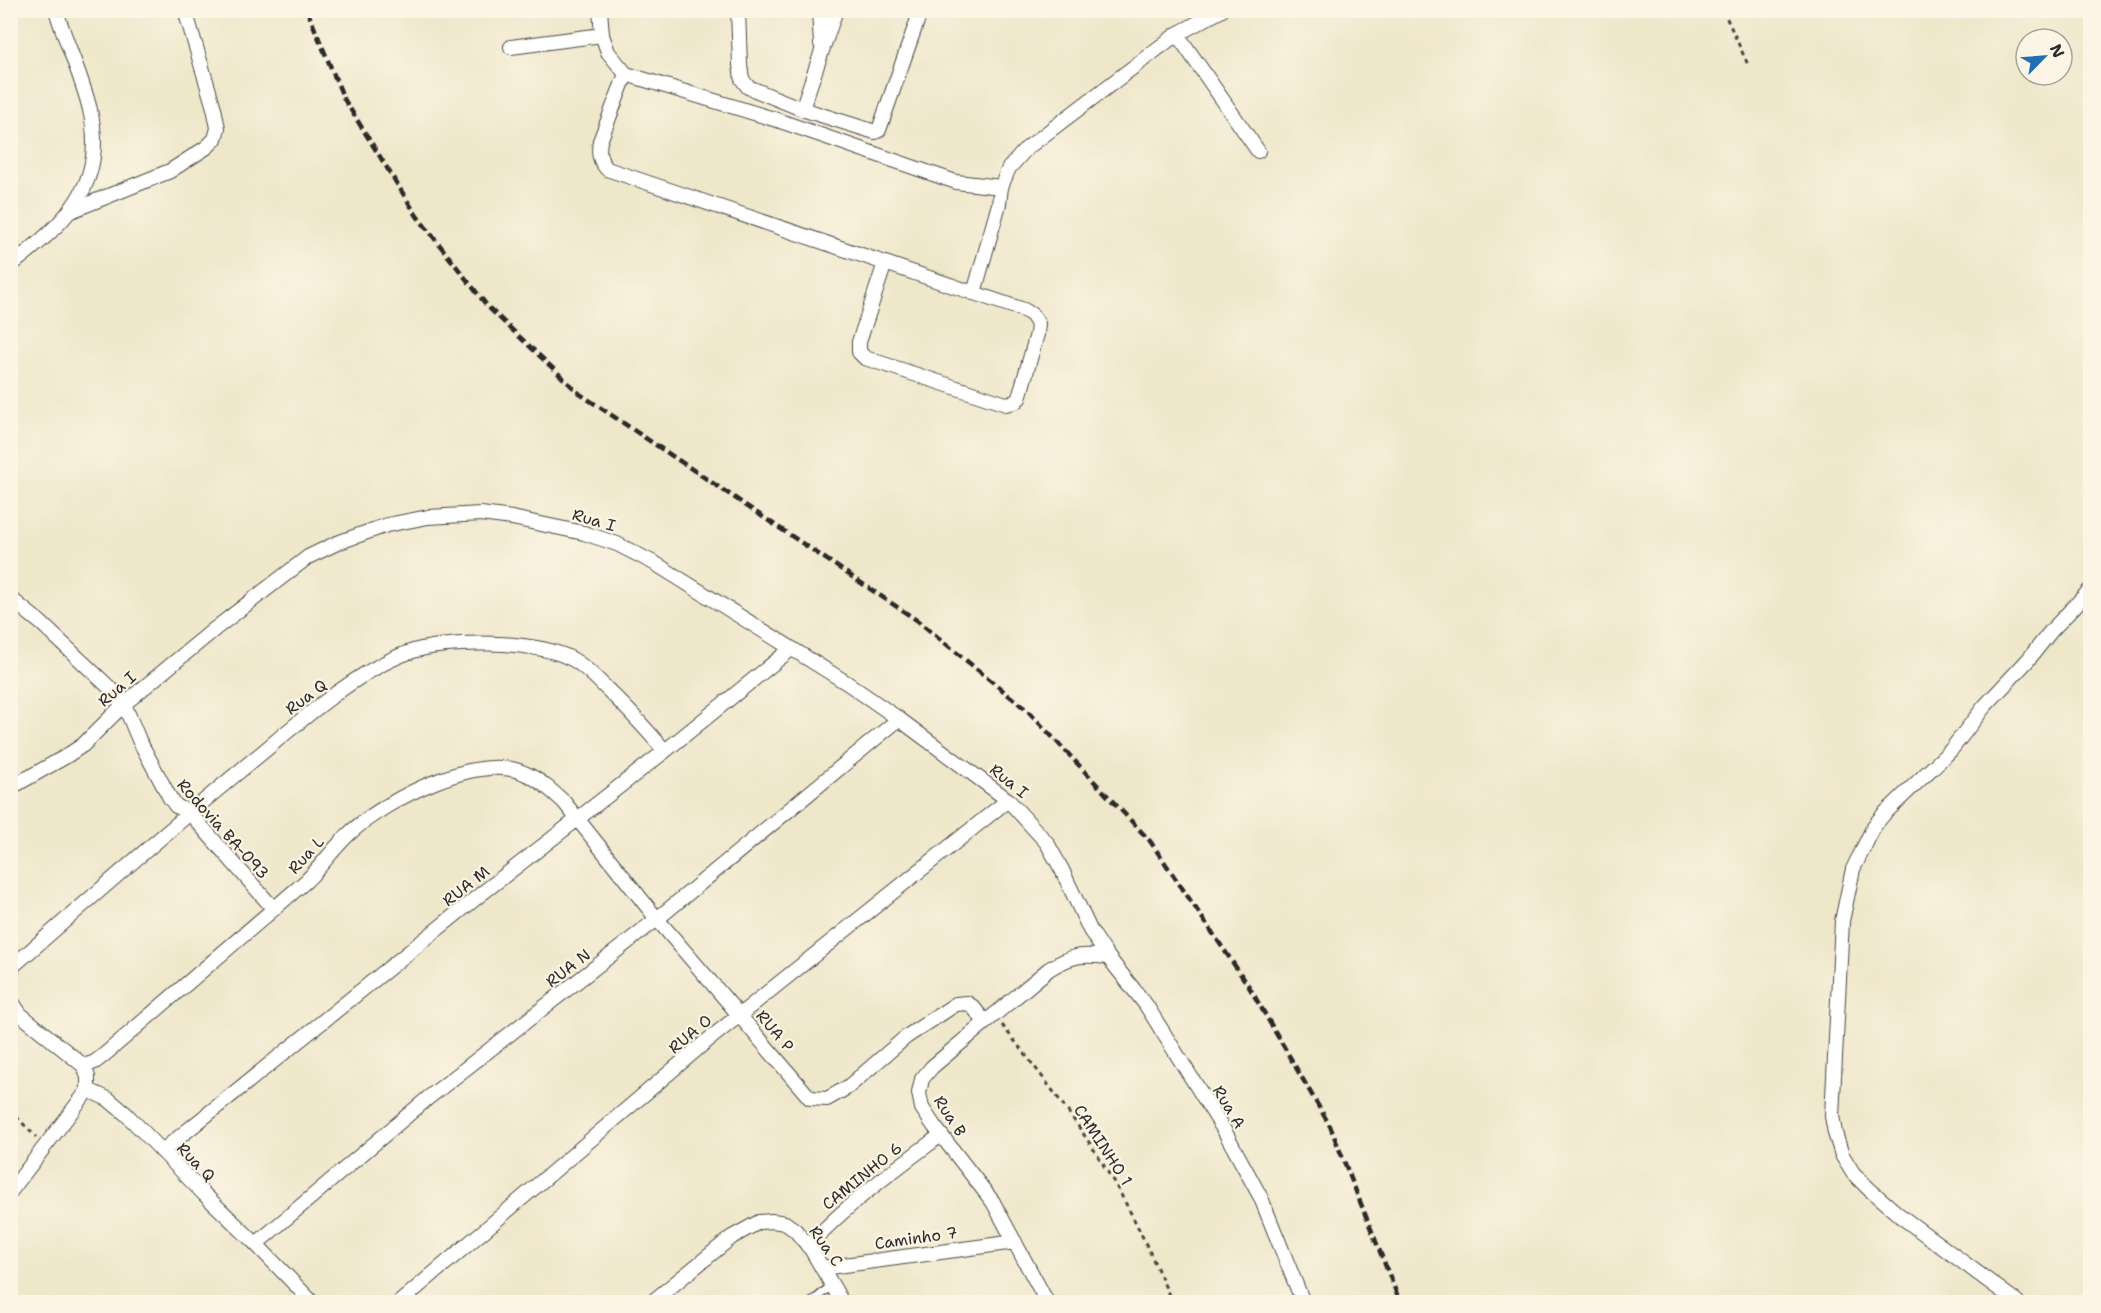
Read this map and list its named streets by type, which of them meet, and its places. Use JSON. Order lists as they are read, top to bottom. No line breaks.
{"streets":{"street":["Rua I","Rua Q","Rodovia BA-093","Rua L","RUA M","RUA N","RUA P","RUA O","Rua A","Rua B","CAMINHO 6","Caminho 7","Rua C"],"path":["CAMINHO 1"]},"crossings":[["Rua I","Rodovia BA-093"],["Rua I","RUA M"],["Rua I","RUA N"],["Rua I","RUA O"],["Rua I","Rua A"],["Rua Q","Rodovia BA-093"],["Rua Q","RUA M"],["Rua Q","RUA N"],["Rodovia BA-093","Rua L"],["Rua L","RUA M"],["Rua L","RUA P"],["RUA M","RUA P"],["RUA N","RUA P"],["RUA P","RUA O"],["RUA P","Rua B"],["RUA P","CAMINHO 1"],["Rua A","Rua B"],["Rua B","CAMINHO 1"],["Rua B","CAMINHO 6"],["Rua B","Caminho 7"],["CAMINHO 6","Rua C"],["Caminho 7","Rua C"]],"north":"top right"}
